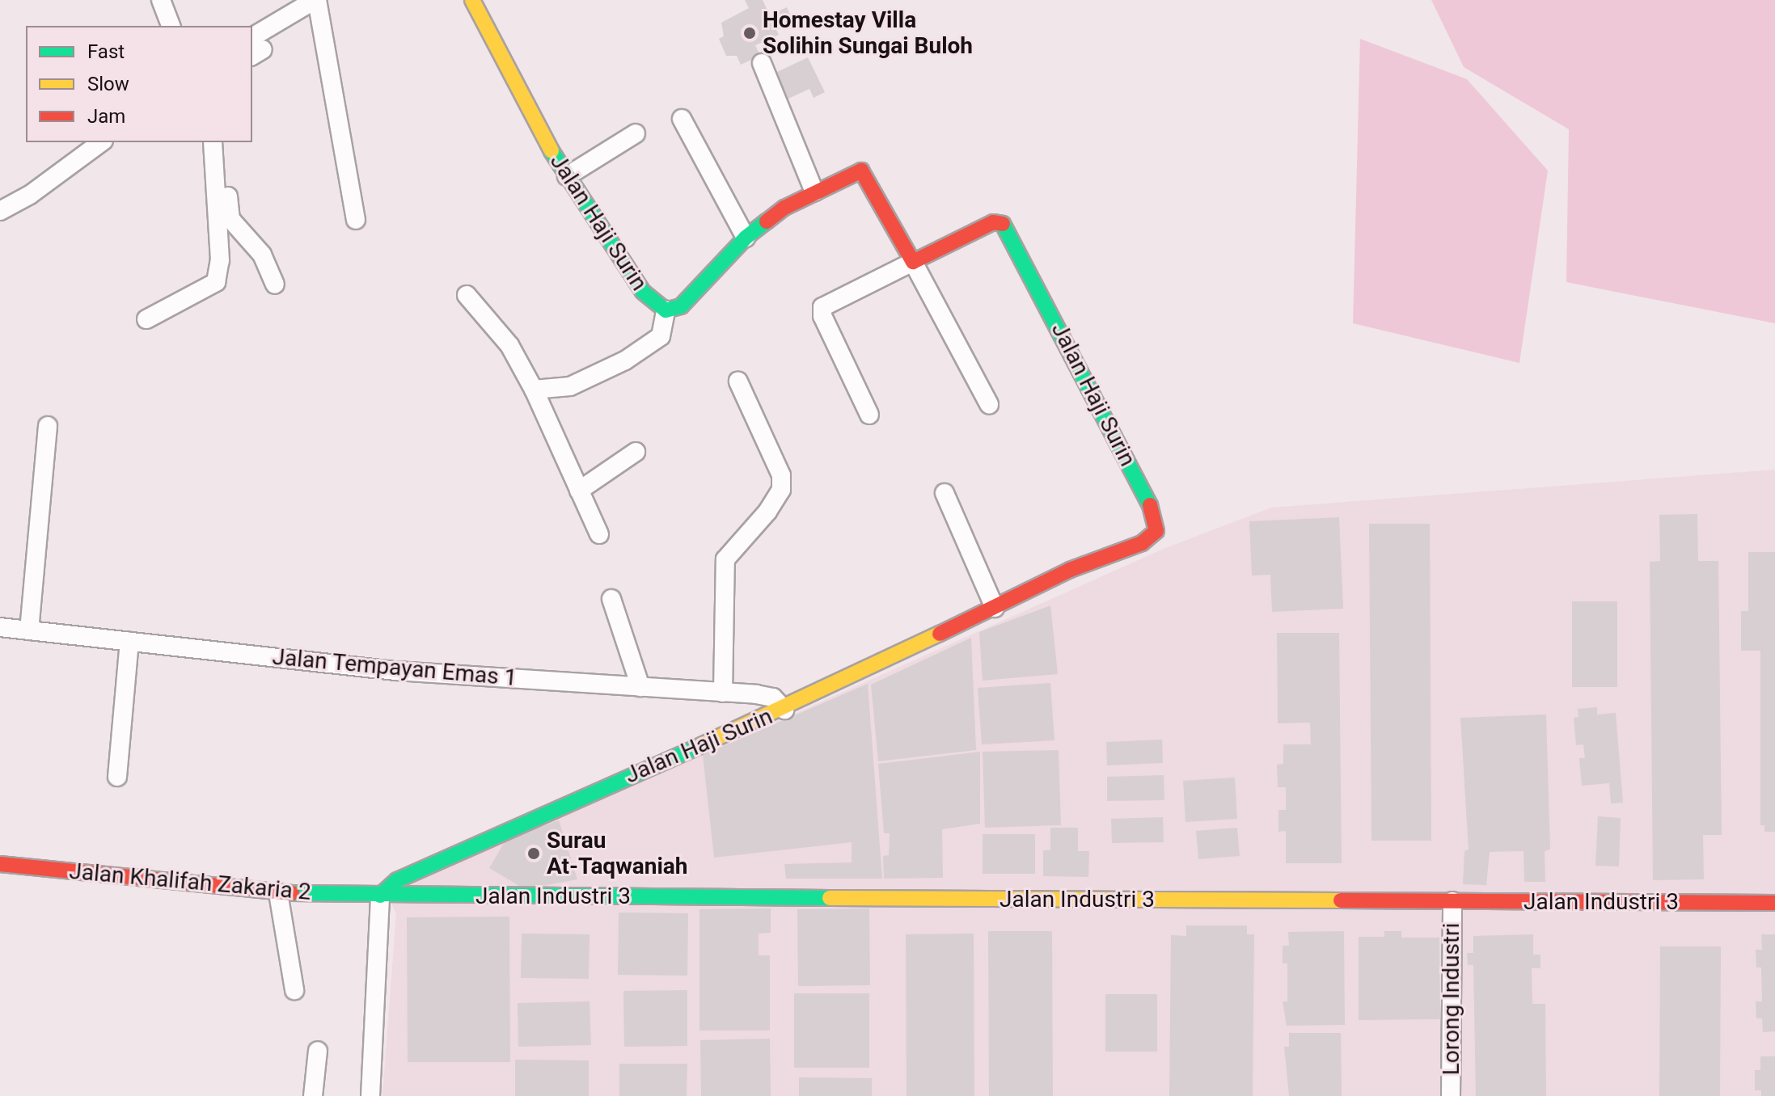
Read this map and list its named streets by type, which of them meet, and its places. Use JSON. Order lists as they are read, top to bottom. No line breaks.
{"streets":{"street":["Jalan Haji Surin","Jalan Tempayan Emas 1","Jalan Khalifah Zakaria 2","Jalan Industri 3","Lorong Industri"]},"crossings":[["Jalan Haji Surin","Jalan Tempayan Emas 1"],["Jalan Haji Surin","Jalan Khalifah Zakaria 2"],["Jalan Haji Surin","Jalan Industri 3"],["Jalan Khalifah Zakaria 2","Jalan Industri 3"],["Jalan Industri 3","Lorong Industri"]],"places":["Homestay Villa Solihin Sungai Buloh","Surau At-Taqwaniah"],"legend":["Fast","Slow","Jam"]}
